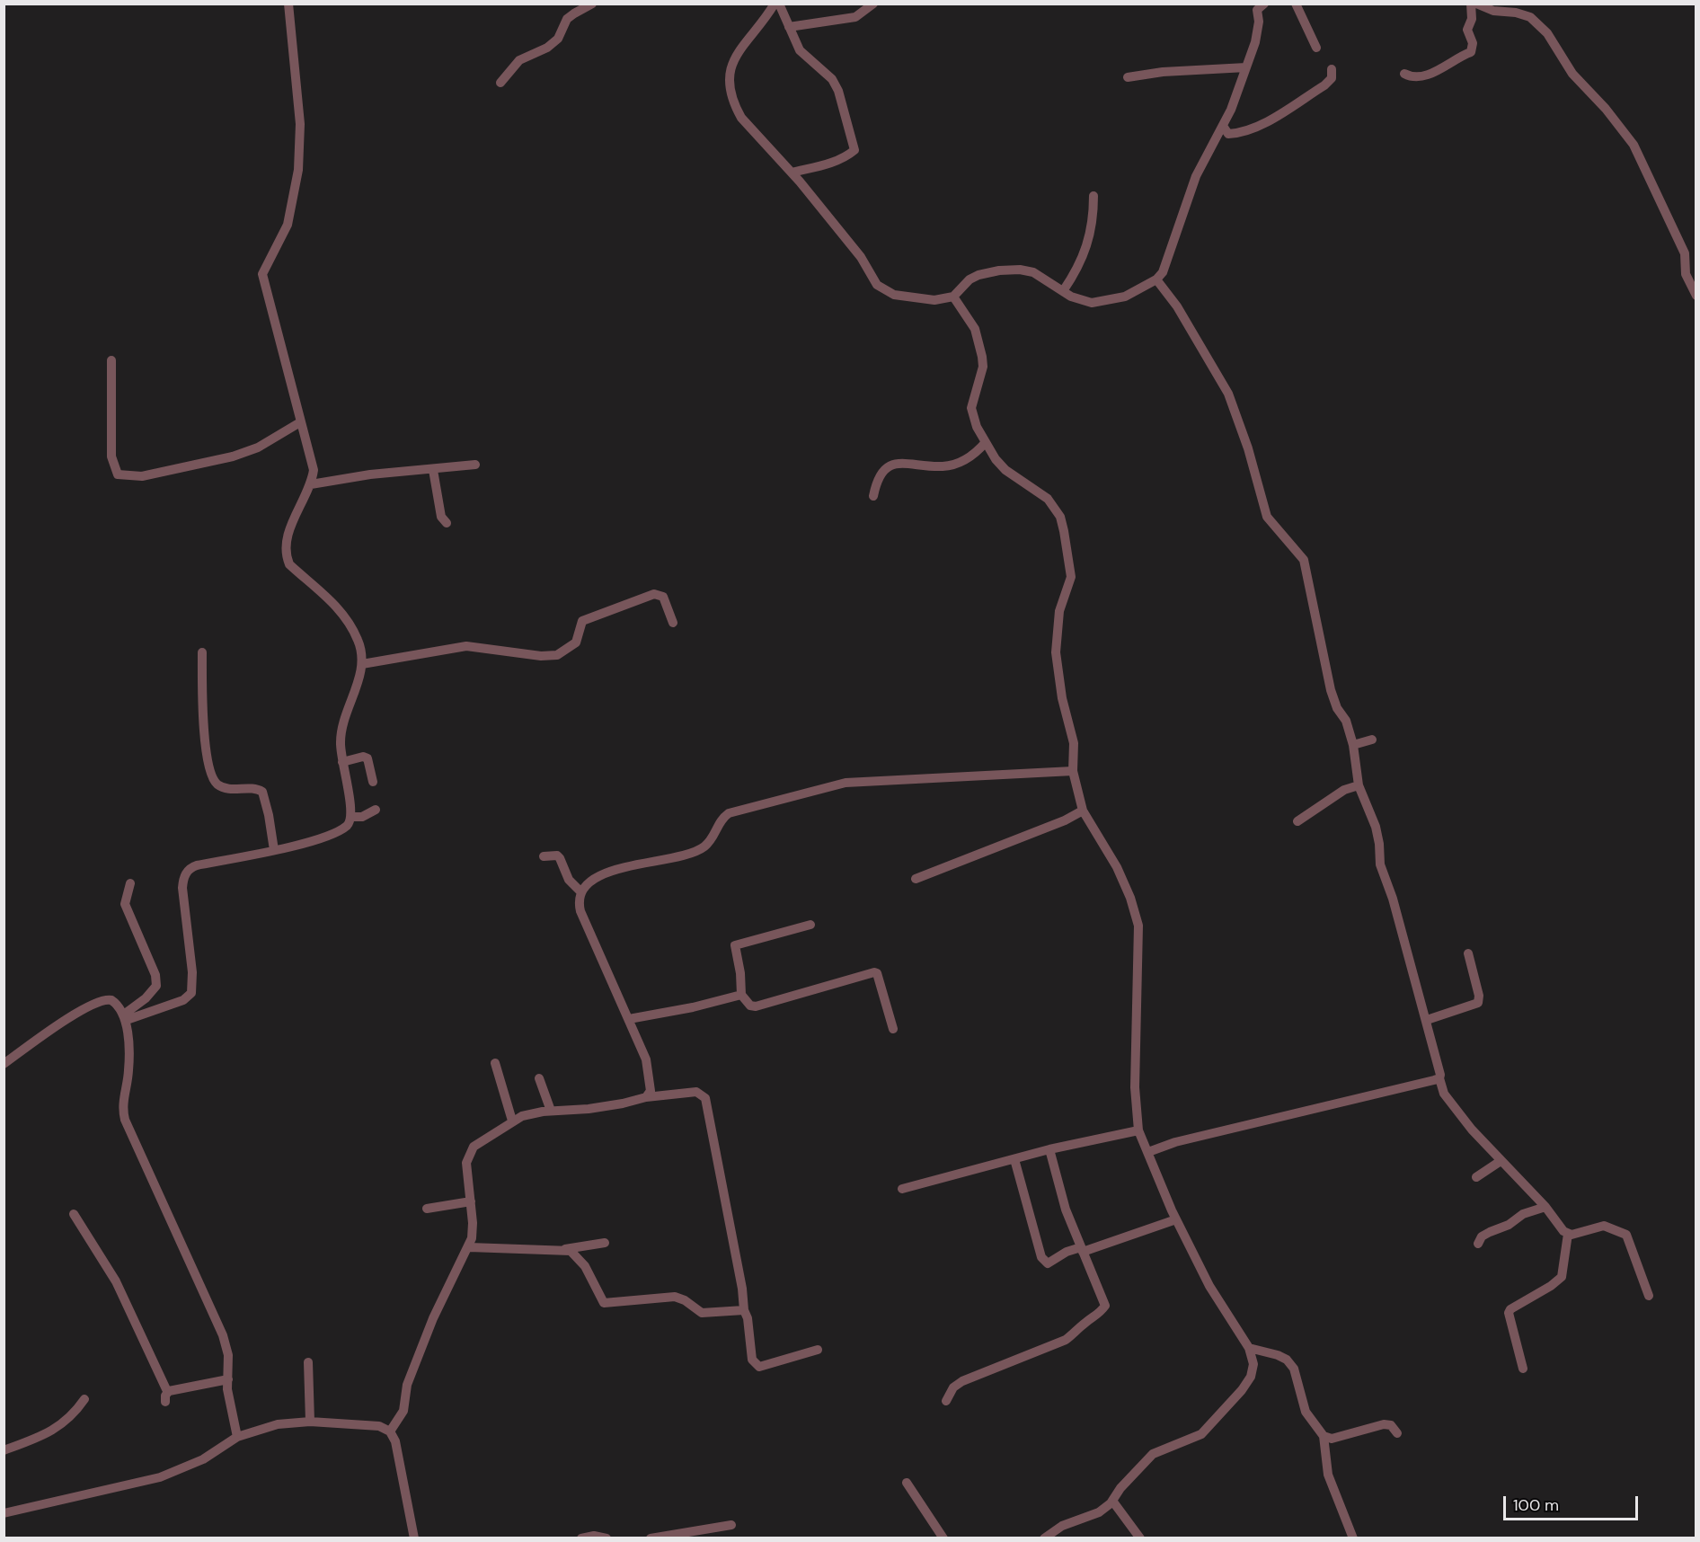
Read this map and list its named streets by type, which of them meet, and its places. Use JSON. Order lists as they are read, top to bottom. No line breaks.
{"scale_bar":"100 m"}
